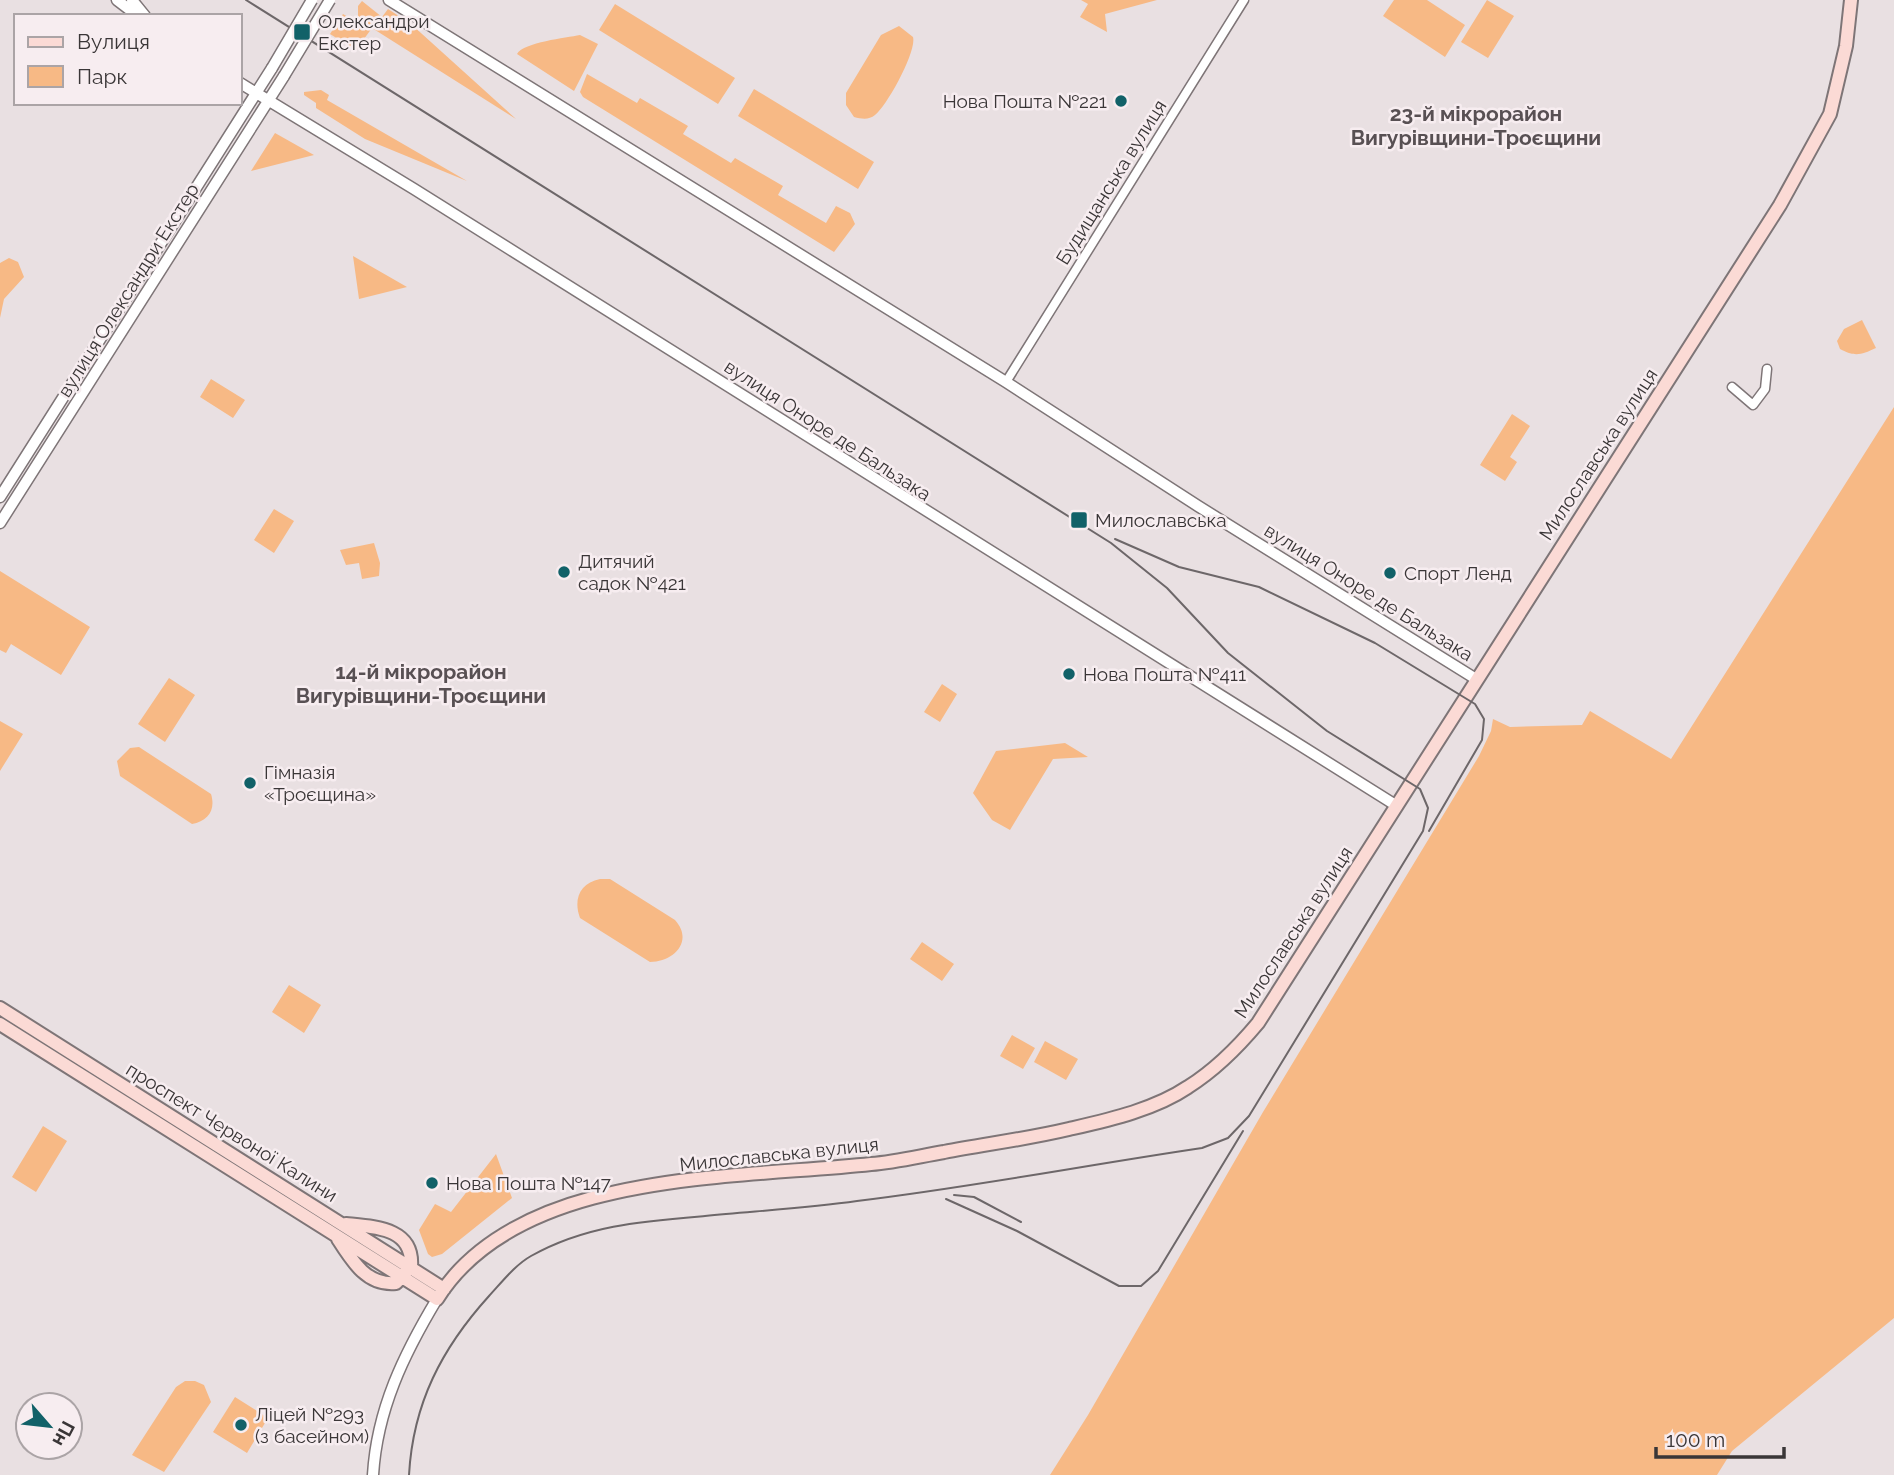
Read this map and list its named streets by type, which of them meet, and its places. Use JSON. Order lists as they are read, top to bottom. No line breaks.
{"streets":{"main road":["Милославська вулиця","проспект Червоної Калини"],"street":["Будищанська вулиця","вулиця Олександри Екстер","вулиця Оноре де Бальзака"]},"crossings":[["Будищанська вулиця","вулиця Оноре де Бальзака"],["вулиця Олександри Екстер","вулиця Оноре де Бальзака"],["вулиця Оноре де Бальзака","Милославська вулиця"],["Милославська вулиця","проспект Червоної Калини"]],"districts":["23-й мікрорайон Вигурівщини-Троєщини","14-й мікрорайон Вигурівщини-Троєщини"],"places":{"transit":["Олександри Екстер","Милославська"],"other":["Нова Пошта №221","Дитячий садок №421","Спорт Ленд","Нова Пошта №411","Гімназія «Троєщина»","Нова Пошта №147","Ліцей №293 (з басейном)"]},"legend":["Вулиця","Парк"],"scale_bar":"100 m","north":"bottom right"}
